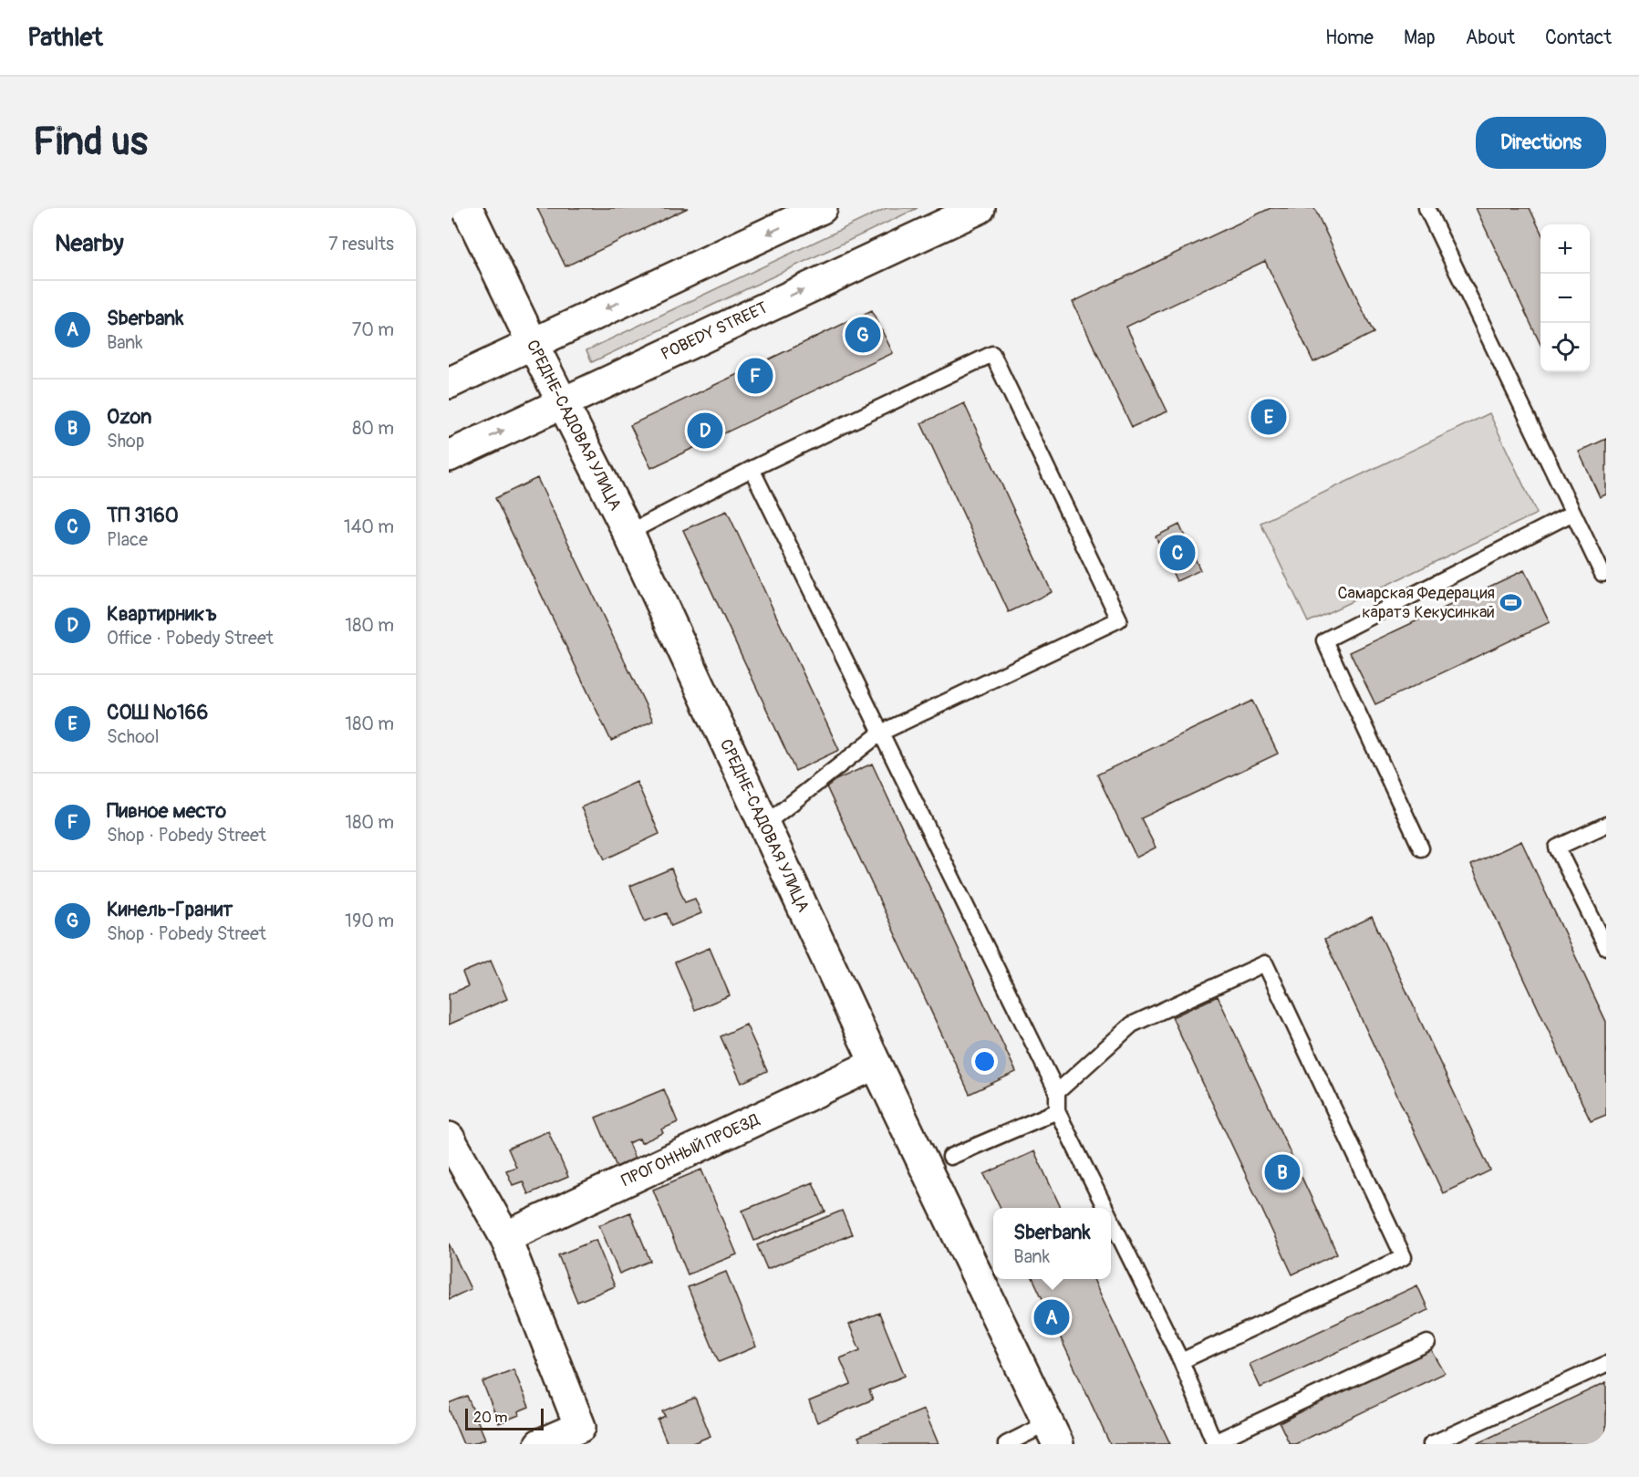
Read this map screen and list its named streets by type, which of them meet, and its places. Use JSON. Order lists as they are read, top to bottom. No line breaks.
{"streets":{"street":["POBEDY STREET","СРЕДНЕ-САДОВАЯ УЛИЦА","ПРОГОННЫЙ ПРОЕЗД"]},"crossings":[["POBEDY STREET","СРЕДНЕ-САДОВАЯ УЛИЦА"],["СРЕДНЕ-САДОВАЯ УЛИЦА","ПРОГОННЫЙ ПРОЕЗД"]],"places":{"sports":["Самарская Федерация каратэ Кекусинкай"]},"scale_bar":"20 m","page":{"header":"Pathlet","nav":["Home","Map","About","Contact"],"buttons":"Directions","title":"Find us","heading":["Nearby","7 results"],"map_buttons":["+","−"],"list":[{"mark":"A","name":"Sberbank","note":"Bank","value":"70 m"},{"mark":"B","name":"Ozon","note":"Shop","value":"80 m"},{"mark":"C","name":"ТП 3160","note":"Place","value":"140 m"},{"mark":"D","name":"Квартирникъ","note":"Office · Pobedy Street","value":"180 m"},{"mark":"E","name":"СОШ №166","note":"School","value":"180 m"},{"mark":"F","name":"Пивное место","note":"Shop · Pobedy Street","value":"180 m"},{"mark":"G","name":"Кинель-Гранит","note":"Shop · Pobedy Street","value":"190 m"}],"pins":["G","F","E","D","C","B","A"],"popup":["Sberbank","Bank"],"scale":"20 m"}}
